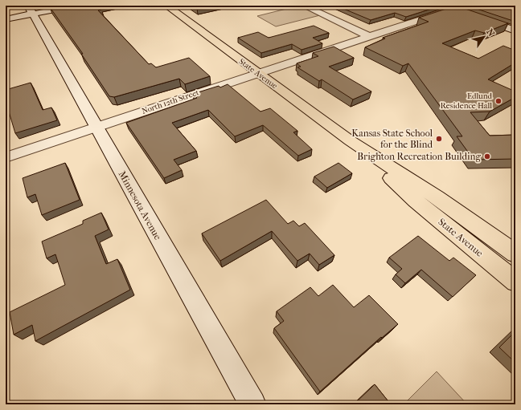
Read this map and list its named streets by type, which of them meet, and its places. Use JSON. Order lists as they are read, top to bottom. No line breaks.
{"streets":{"main road":["State Avenue","Minnesota Avenue"],"street":["North 12th Street"]},"crossings":[["State Avenue","North 12th Street"],["North 12th Street","Minnesota Avenue"]],"places":["Edlund Residence Hall","Kansas State School for the Blind","Brighton Recreation Building"],"north":"top right"}
